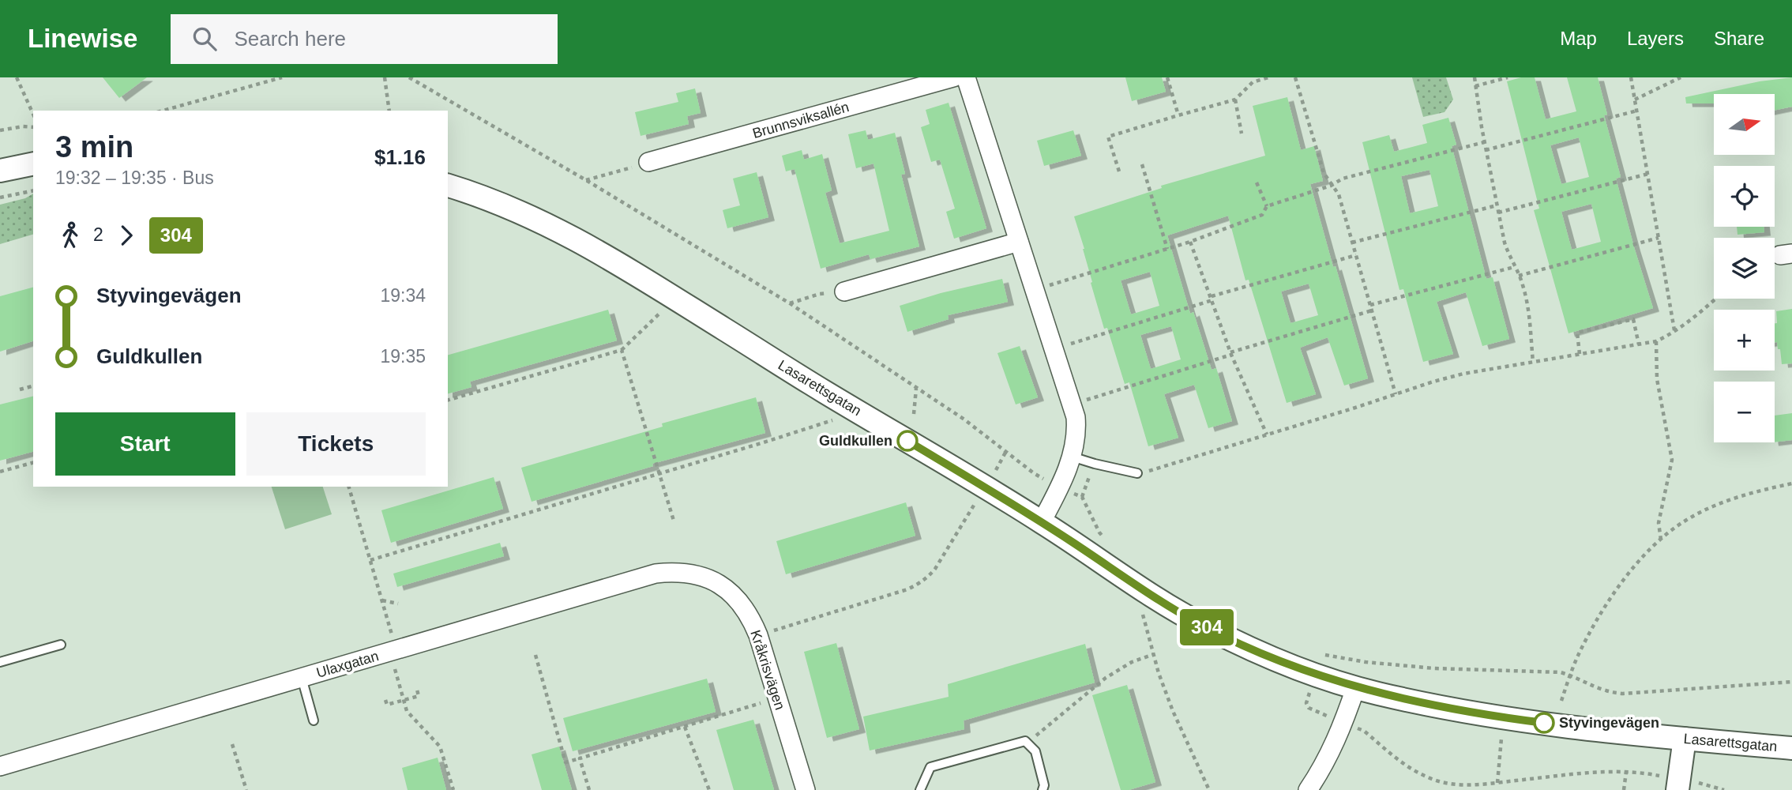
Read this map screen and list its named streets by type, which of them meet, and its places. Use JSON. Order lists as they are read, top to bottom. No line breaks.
{"streets":{"street":["Brunnsviksallén","Lasarettsgatan","Ulaxgatan","Kråkrisvägen"]},"crossings":[["Ulaxgatan","Kråkrisvägen"]],"places":["Guldkullen","Styvingevägen"],"lines":["bus line 304"],"north":"right","page":{"header":"Linewise","search":"Search here","nav":["Map","Layers","Share"],"on_map":"304","map_buttons":["+","−"],"heading":["3 min","19:32 – 19:35 · Bus","$1.16"],"legs":["2","304"],"list":[{"name":"Styvingevägen","value":"19:34"},{"name":"Guldkullen","value":"19:35"}],"buttons":["Start","Tickets"]}}
